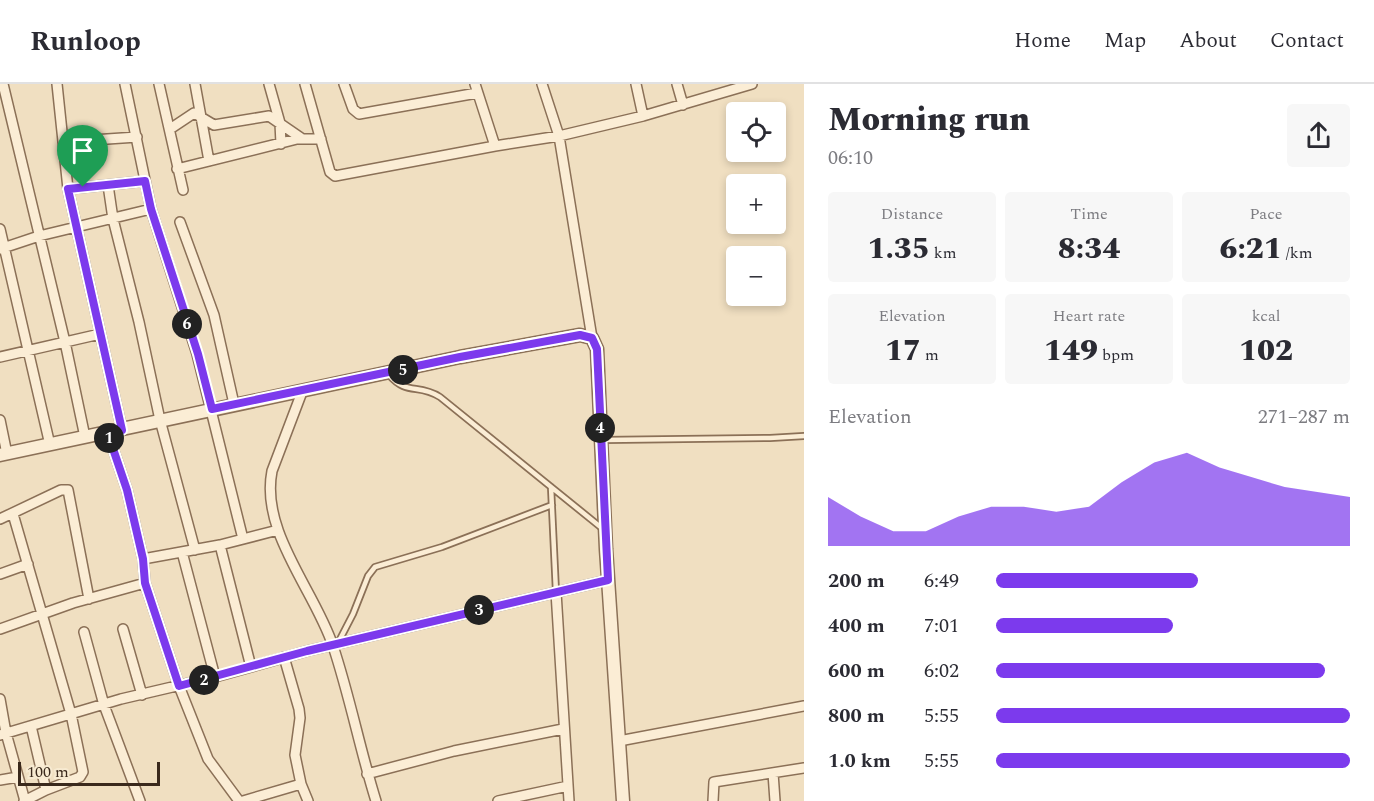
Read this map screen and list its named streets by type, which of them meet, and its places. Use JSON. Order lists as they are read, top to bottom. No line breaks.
{"scale_bar":"100 m","page":{"header":"Runloop","nav":["Home","Map","About","Contact"],"heading":["Morning run","06:10"],"map_buttons":["+","−"],"stats":[["Distance","1.35 km"],["Time","8:34"],["Pace","6:21 /km"],["Elevation","17 m"],["Heart rate","149 bpm"],["kcal","102"]],"pins":["6","5","4","1","3","2"],"chart":["Elevation","271–287 m"],"list":[{"name":"200 m","note":"6:49"},{"name":"400 m","note":"7:01"},{"name":"600 m","note":"6:02"},{"name":"800 m","note":"5:55"},{"name":"1.0 km","note":"5:55"}],"scale":"100 m"}}
